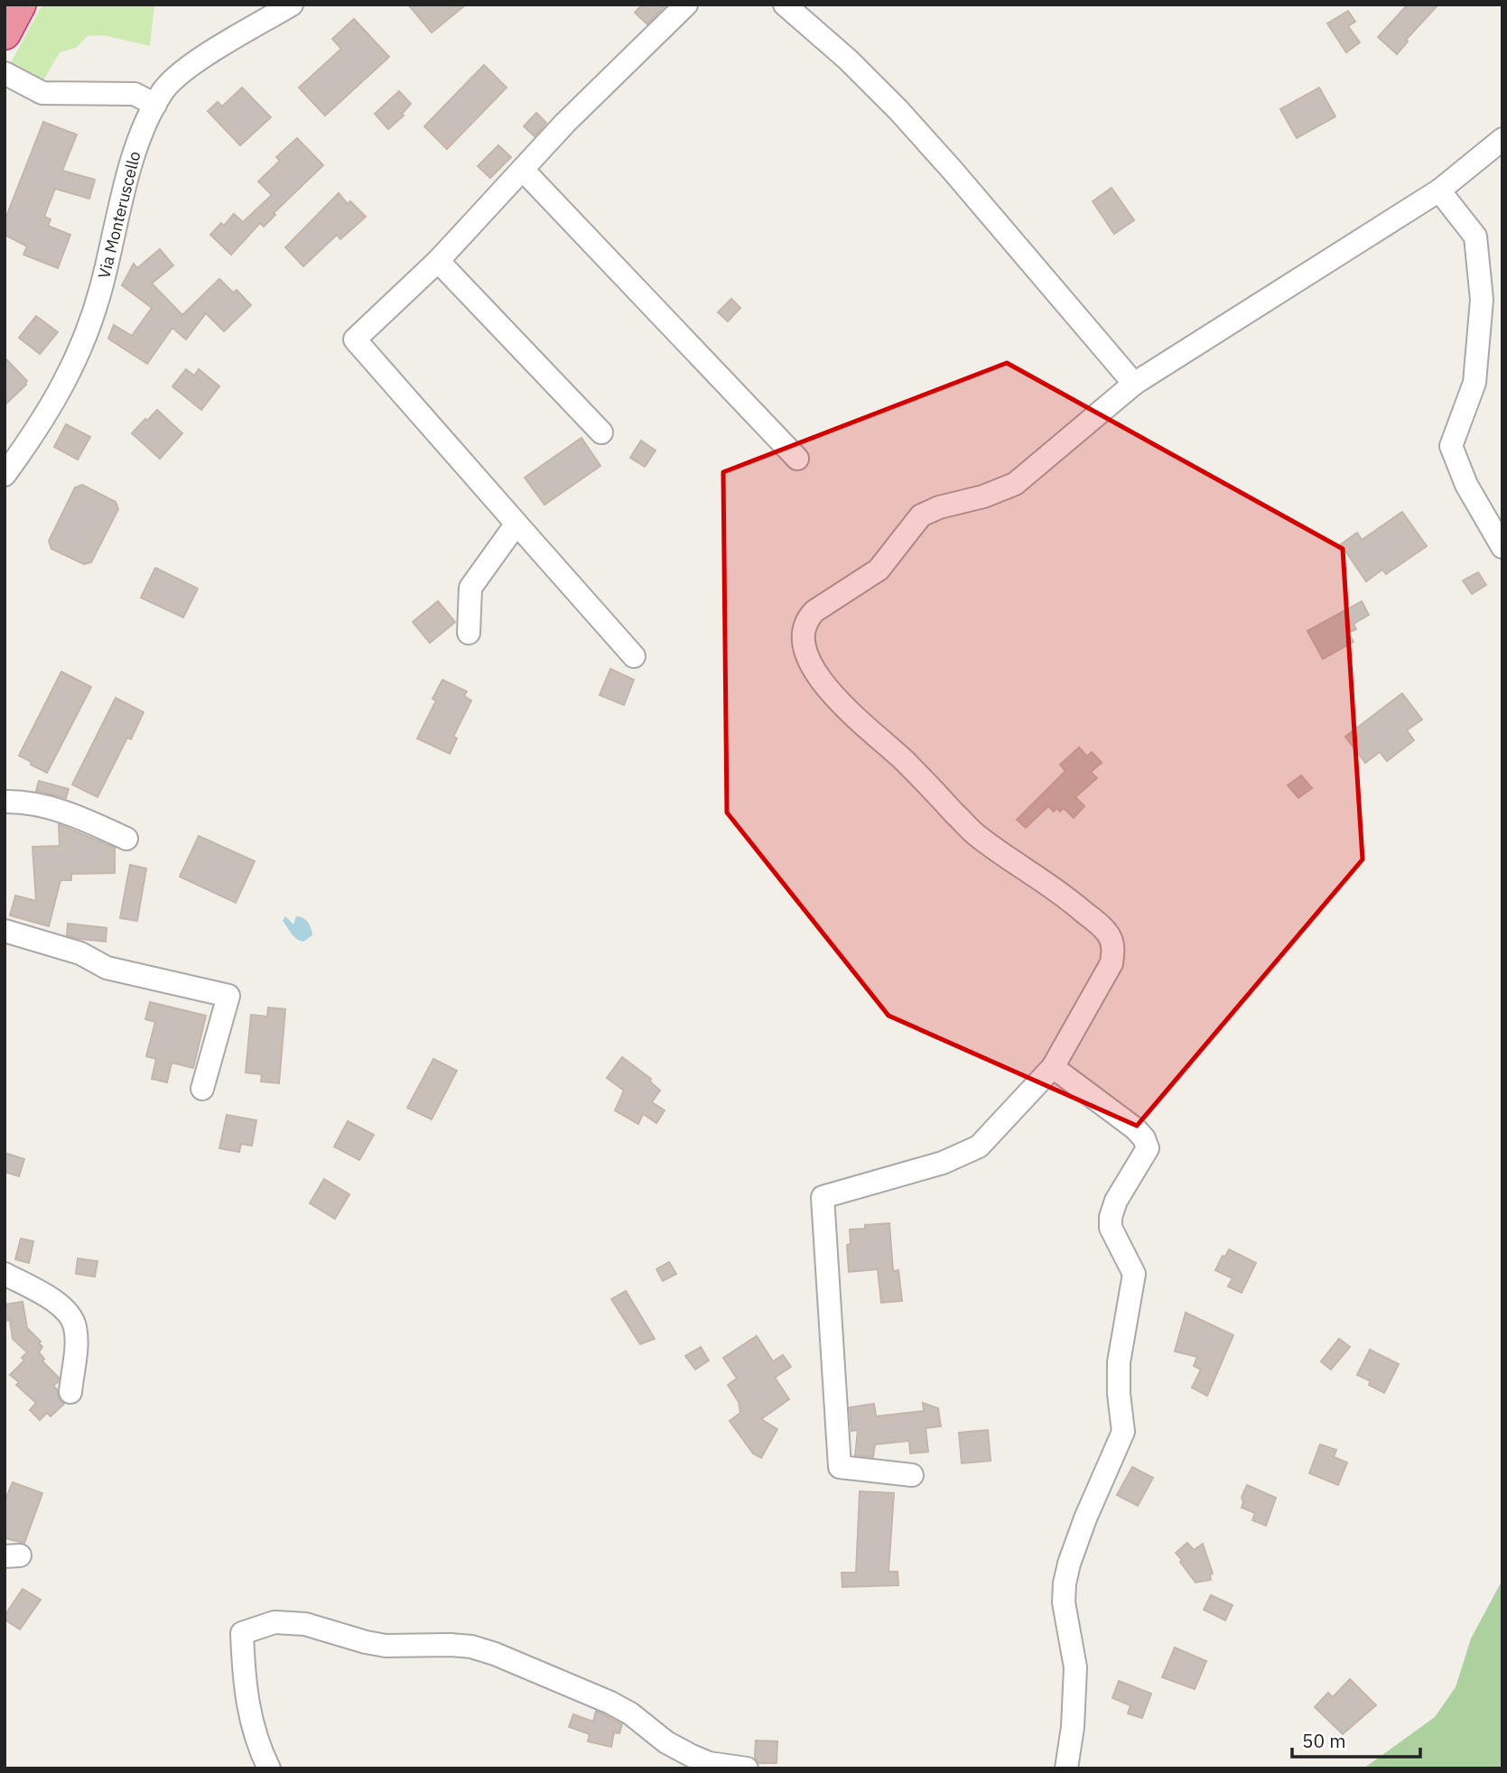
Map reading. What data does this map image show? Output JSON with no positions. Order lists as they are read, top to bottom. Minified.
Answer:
{"streets":{"street":["Via Monteruscello"]},"scale_bar":"50 m"}
